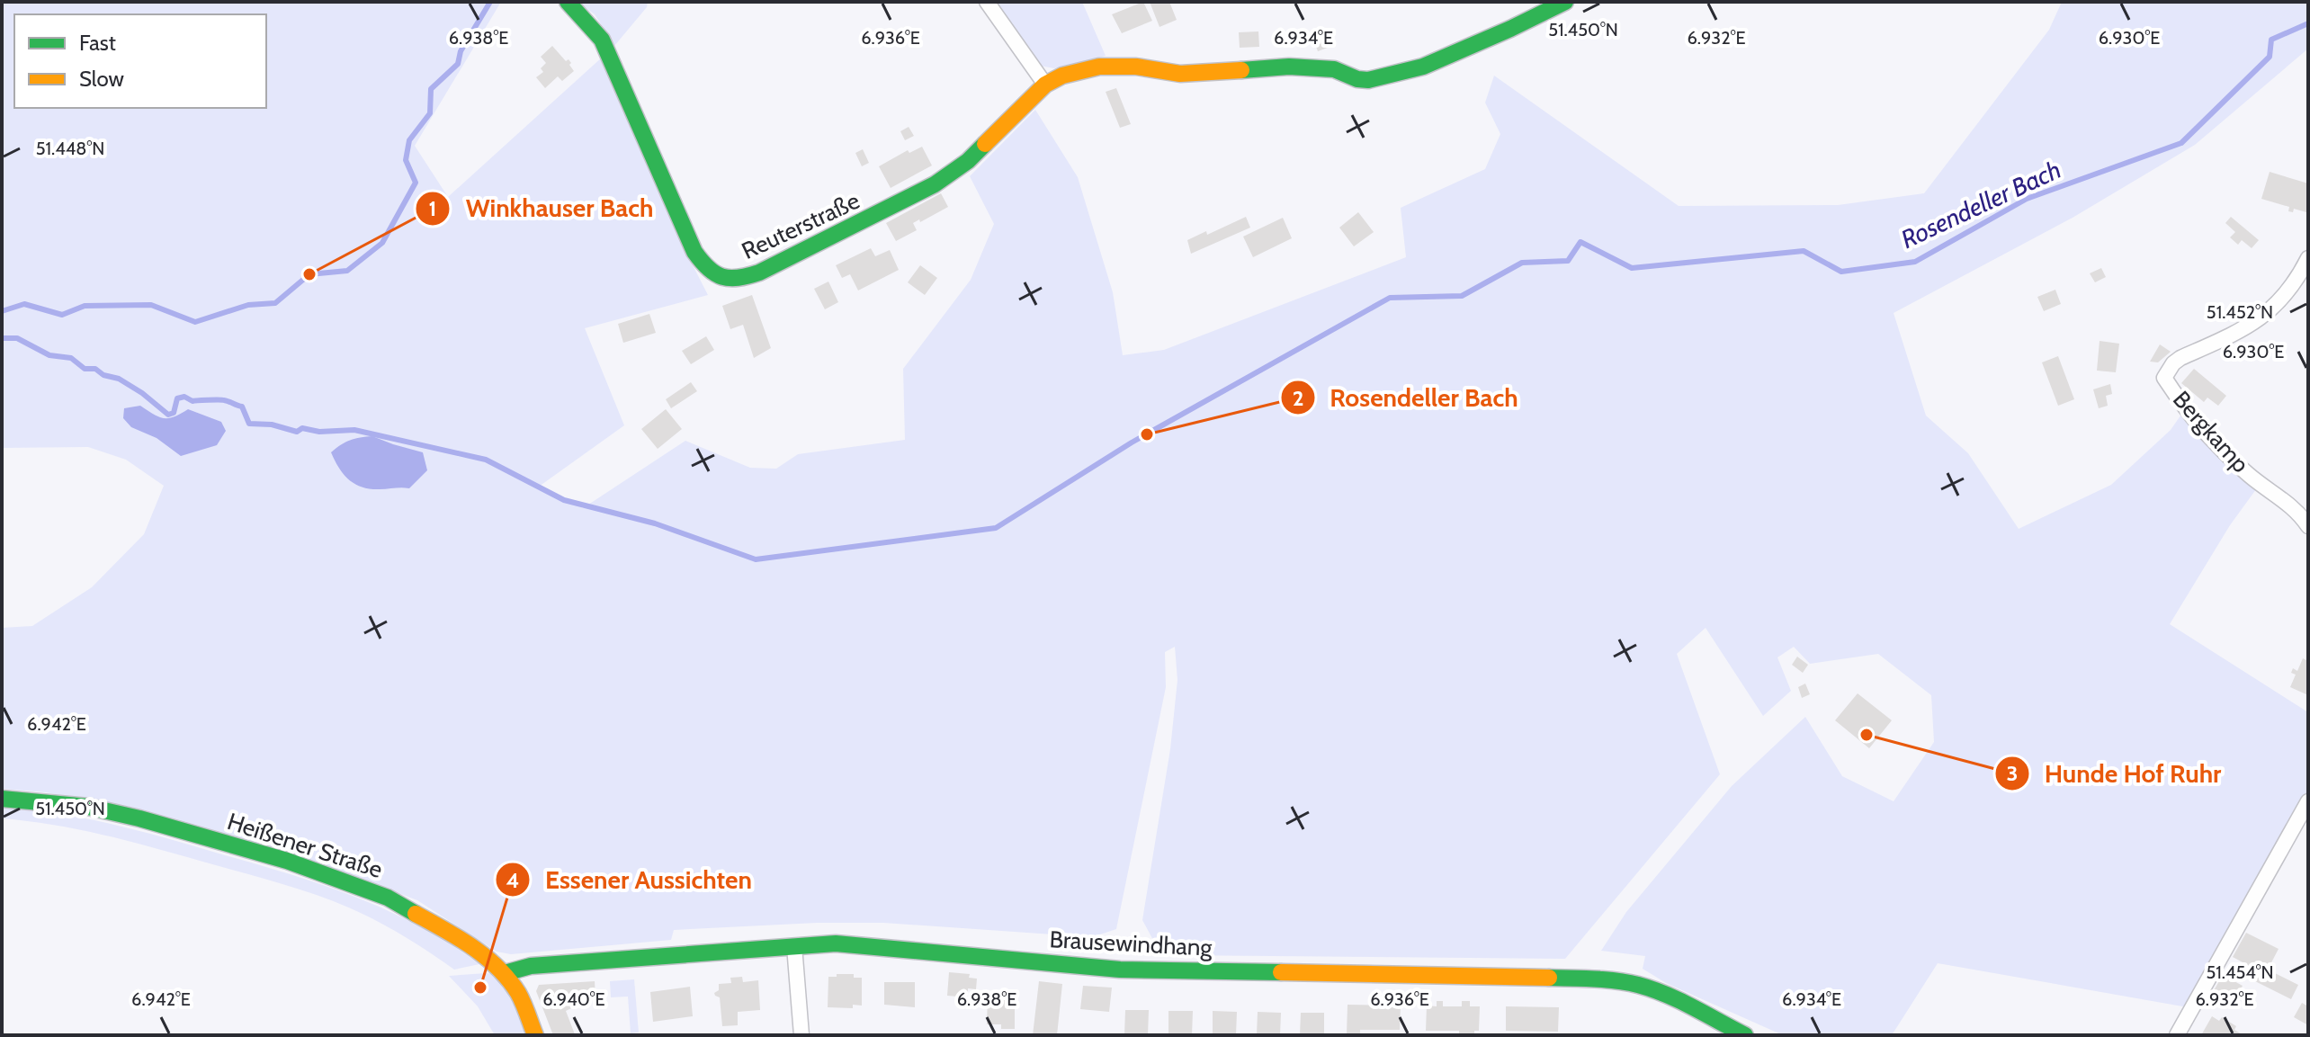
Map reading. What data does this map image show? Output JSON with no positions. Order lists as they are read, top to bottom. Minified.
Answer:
{"streets":{"street":["Reuterstraße","Bergkamp","Heißener Straße","Brausewindhang"]},"crossings":[["Heißener Straße","Brausewindhang"]],"water":["Rosendeller Bach"],"places":["Winkhauser Bach","Rosendeller Bach","Hunde Hof Ruhr","Essener Aussichten"],"legend":["Fast","Slow"],"coordinates":["51.450°N","6.938°E","6.936°E","6.934°E","6.932°E","6.930°E","51.448°N","51.452°N","6.942°E","51.454°N","6.940°E"]}
